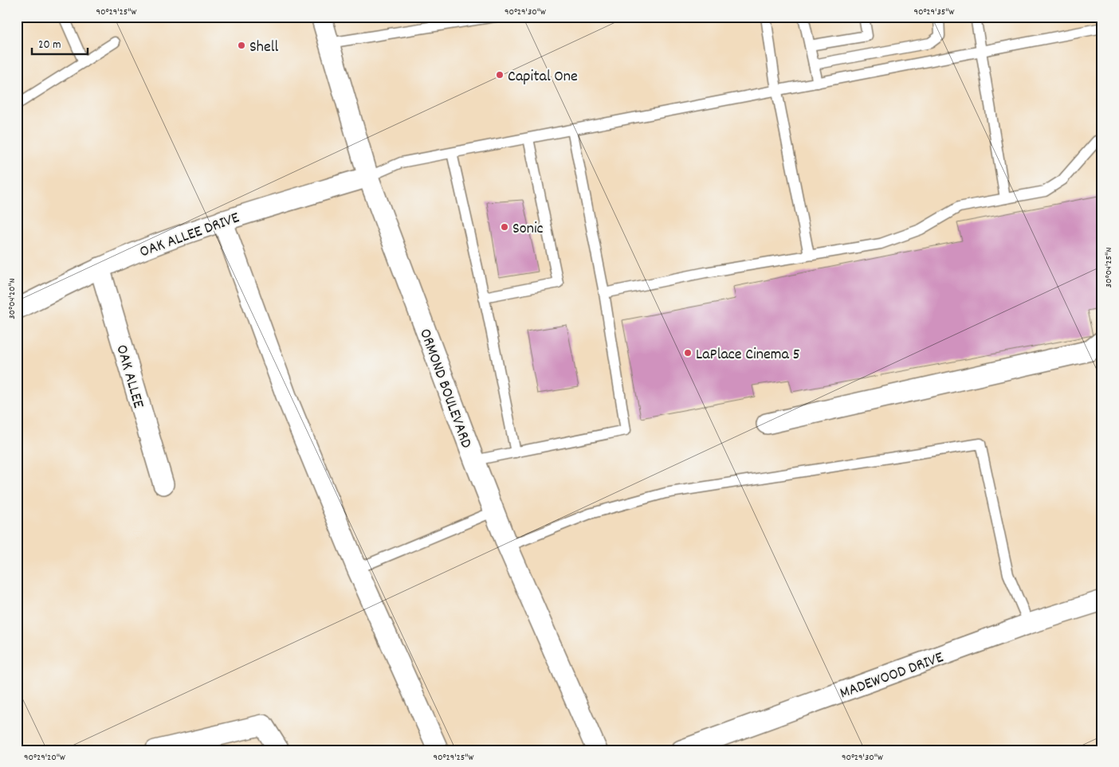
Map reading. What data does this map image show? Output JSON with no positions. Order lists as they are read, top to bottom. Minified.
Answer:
{"streets":{"street":["OAK ALLEE DRIVE","OAK ALLEE","ORMOND BOULEVARD","MADEWOOD DRIVE"]},"crossings":[["OAK ALLEE DRIVE","OAK ALLEE"],["OAK ALLEE DRIVE","ORMOND BOULEVARD"]],"places":["Shell","Capital One","Sonic","LaPlace Cinema 5"],"scale_bar":"20 m","coordinates":["90°29'25\"W","90°29'30\"W","90°29'35\"W","30°04'25\"N","30°04'20\"N","90°29'20\"W"]}
